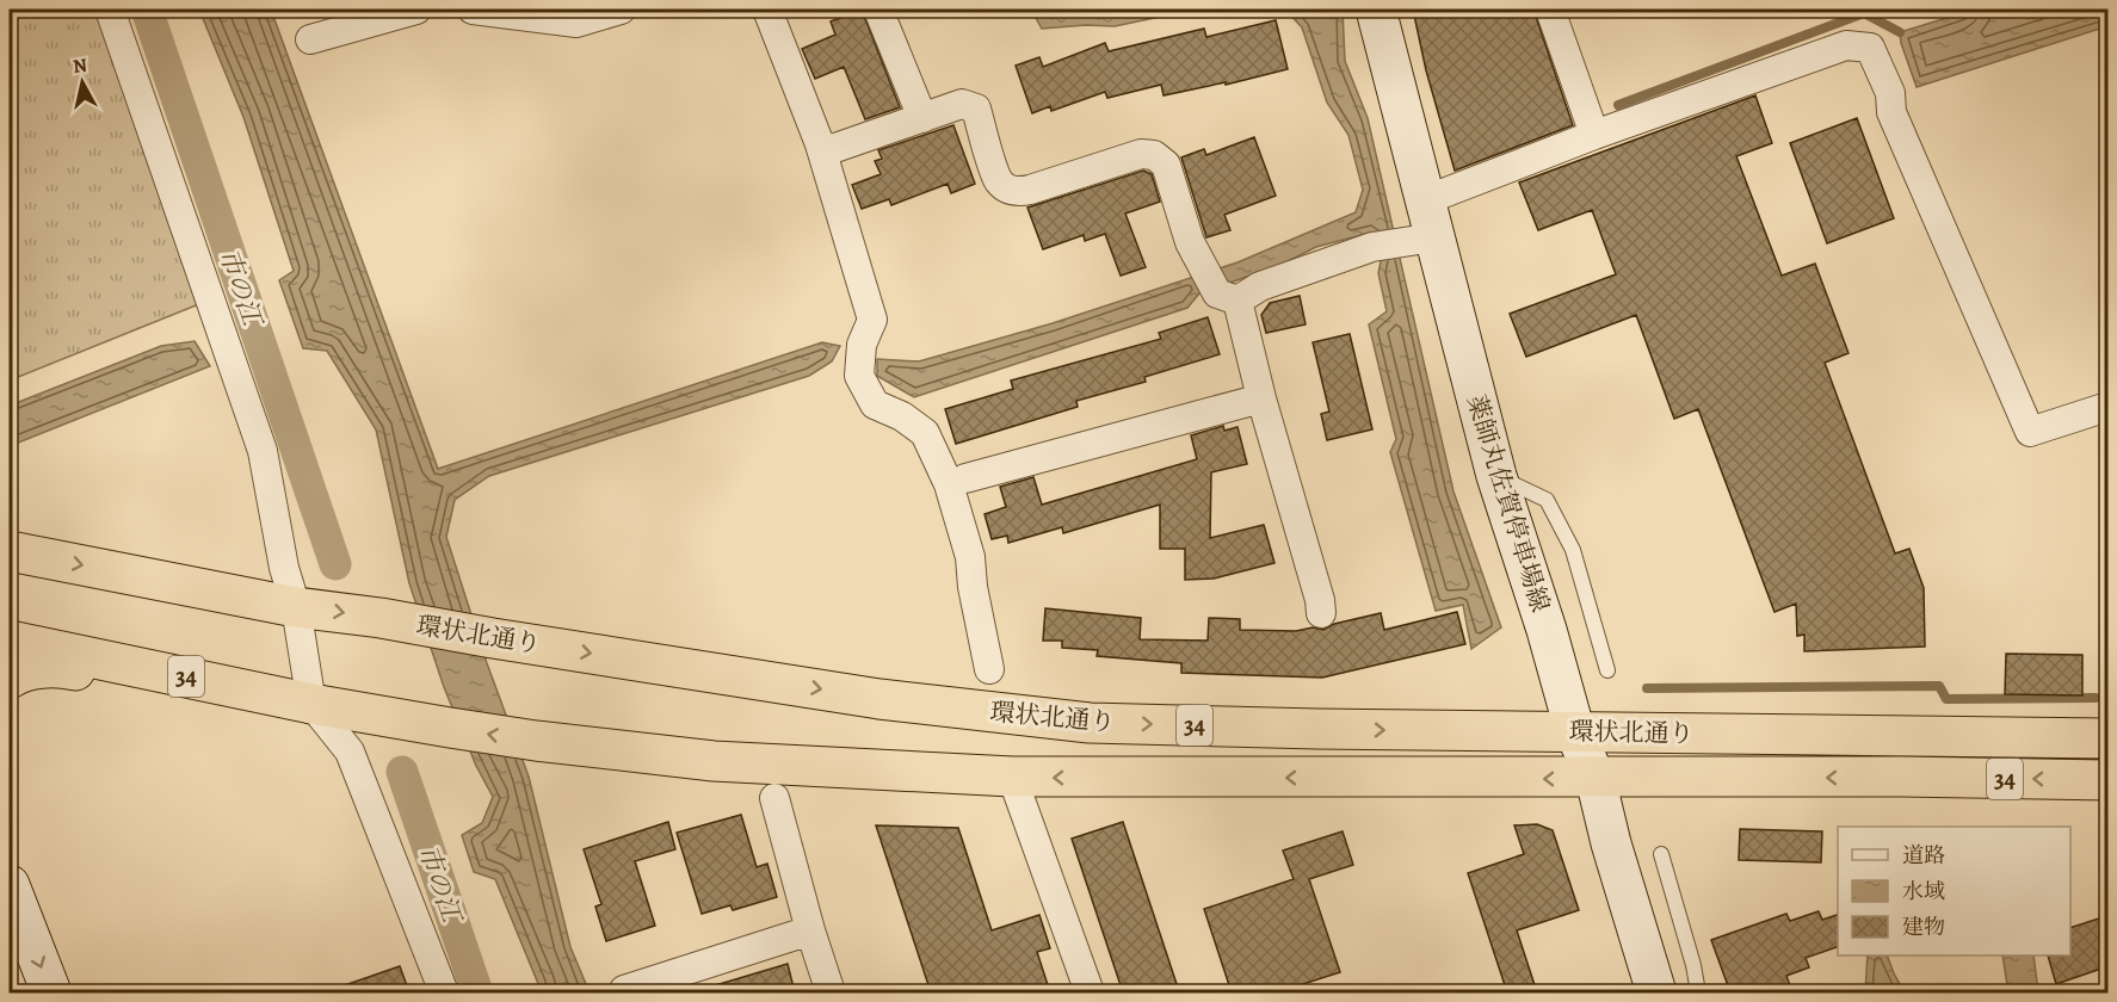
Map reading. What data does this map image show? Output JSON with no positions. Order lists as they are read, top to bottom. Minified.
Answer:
{"streets":{"highway":["環状北通り","34"],"main road":["薬師丸佐賀停車場線"]},"crossings":[["薬師丸佐賀停車場線","環状北通り"]],"water":["市の江"],"legend":["道路","水域","建物"],"north":"top"}
